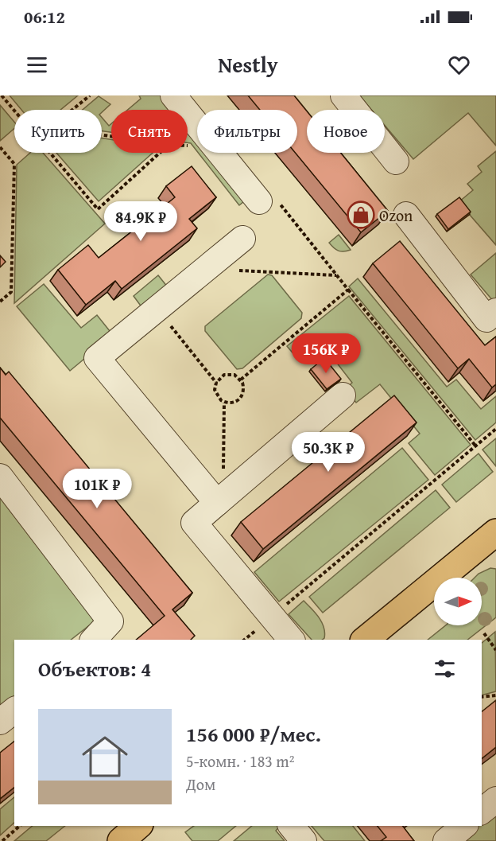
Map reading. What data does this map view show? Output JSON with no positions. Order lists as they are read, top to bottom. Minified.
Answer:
{"places":{"shop":["Ozon"]},"north":"right","page":{"status":"06:12","header":"Nestly","chip":["Купить","Снять","Фильтры","Новое"],"price":["84.9K ₽","156K ₽","50.3K ₽","101K ₽"],"heading":"Объектов: 4","list":[{"name":"156 000 ₽/мес.","note":"5-комн. · 183 m² · Дом"}]}}
